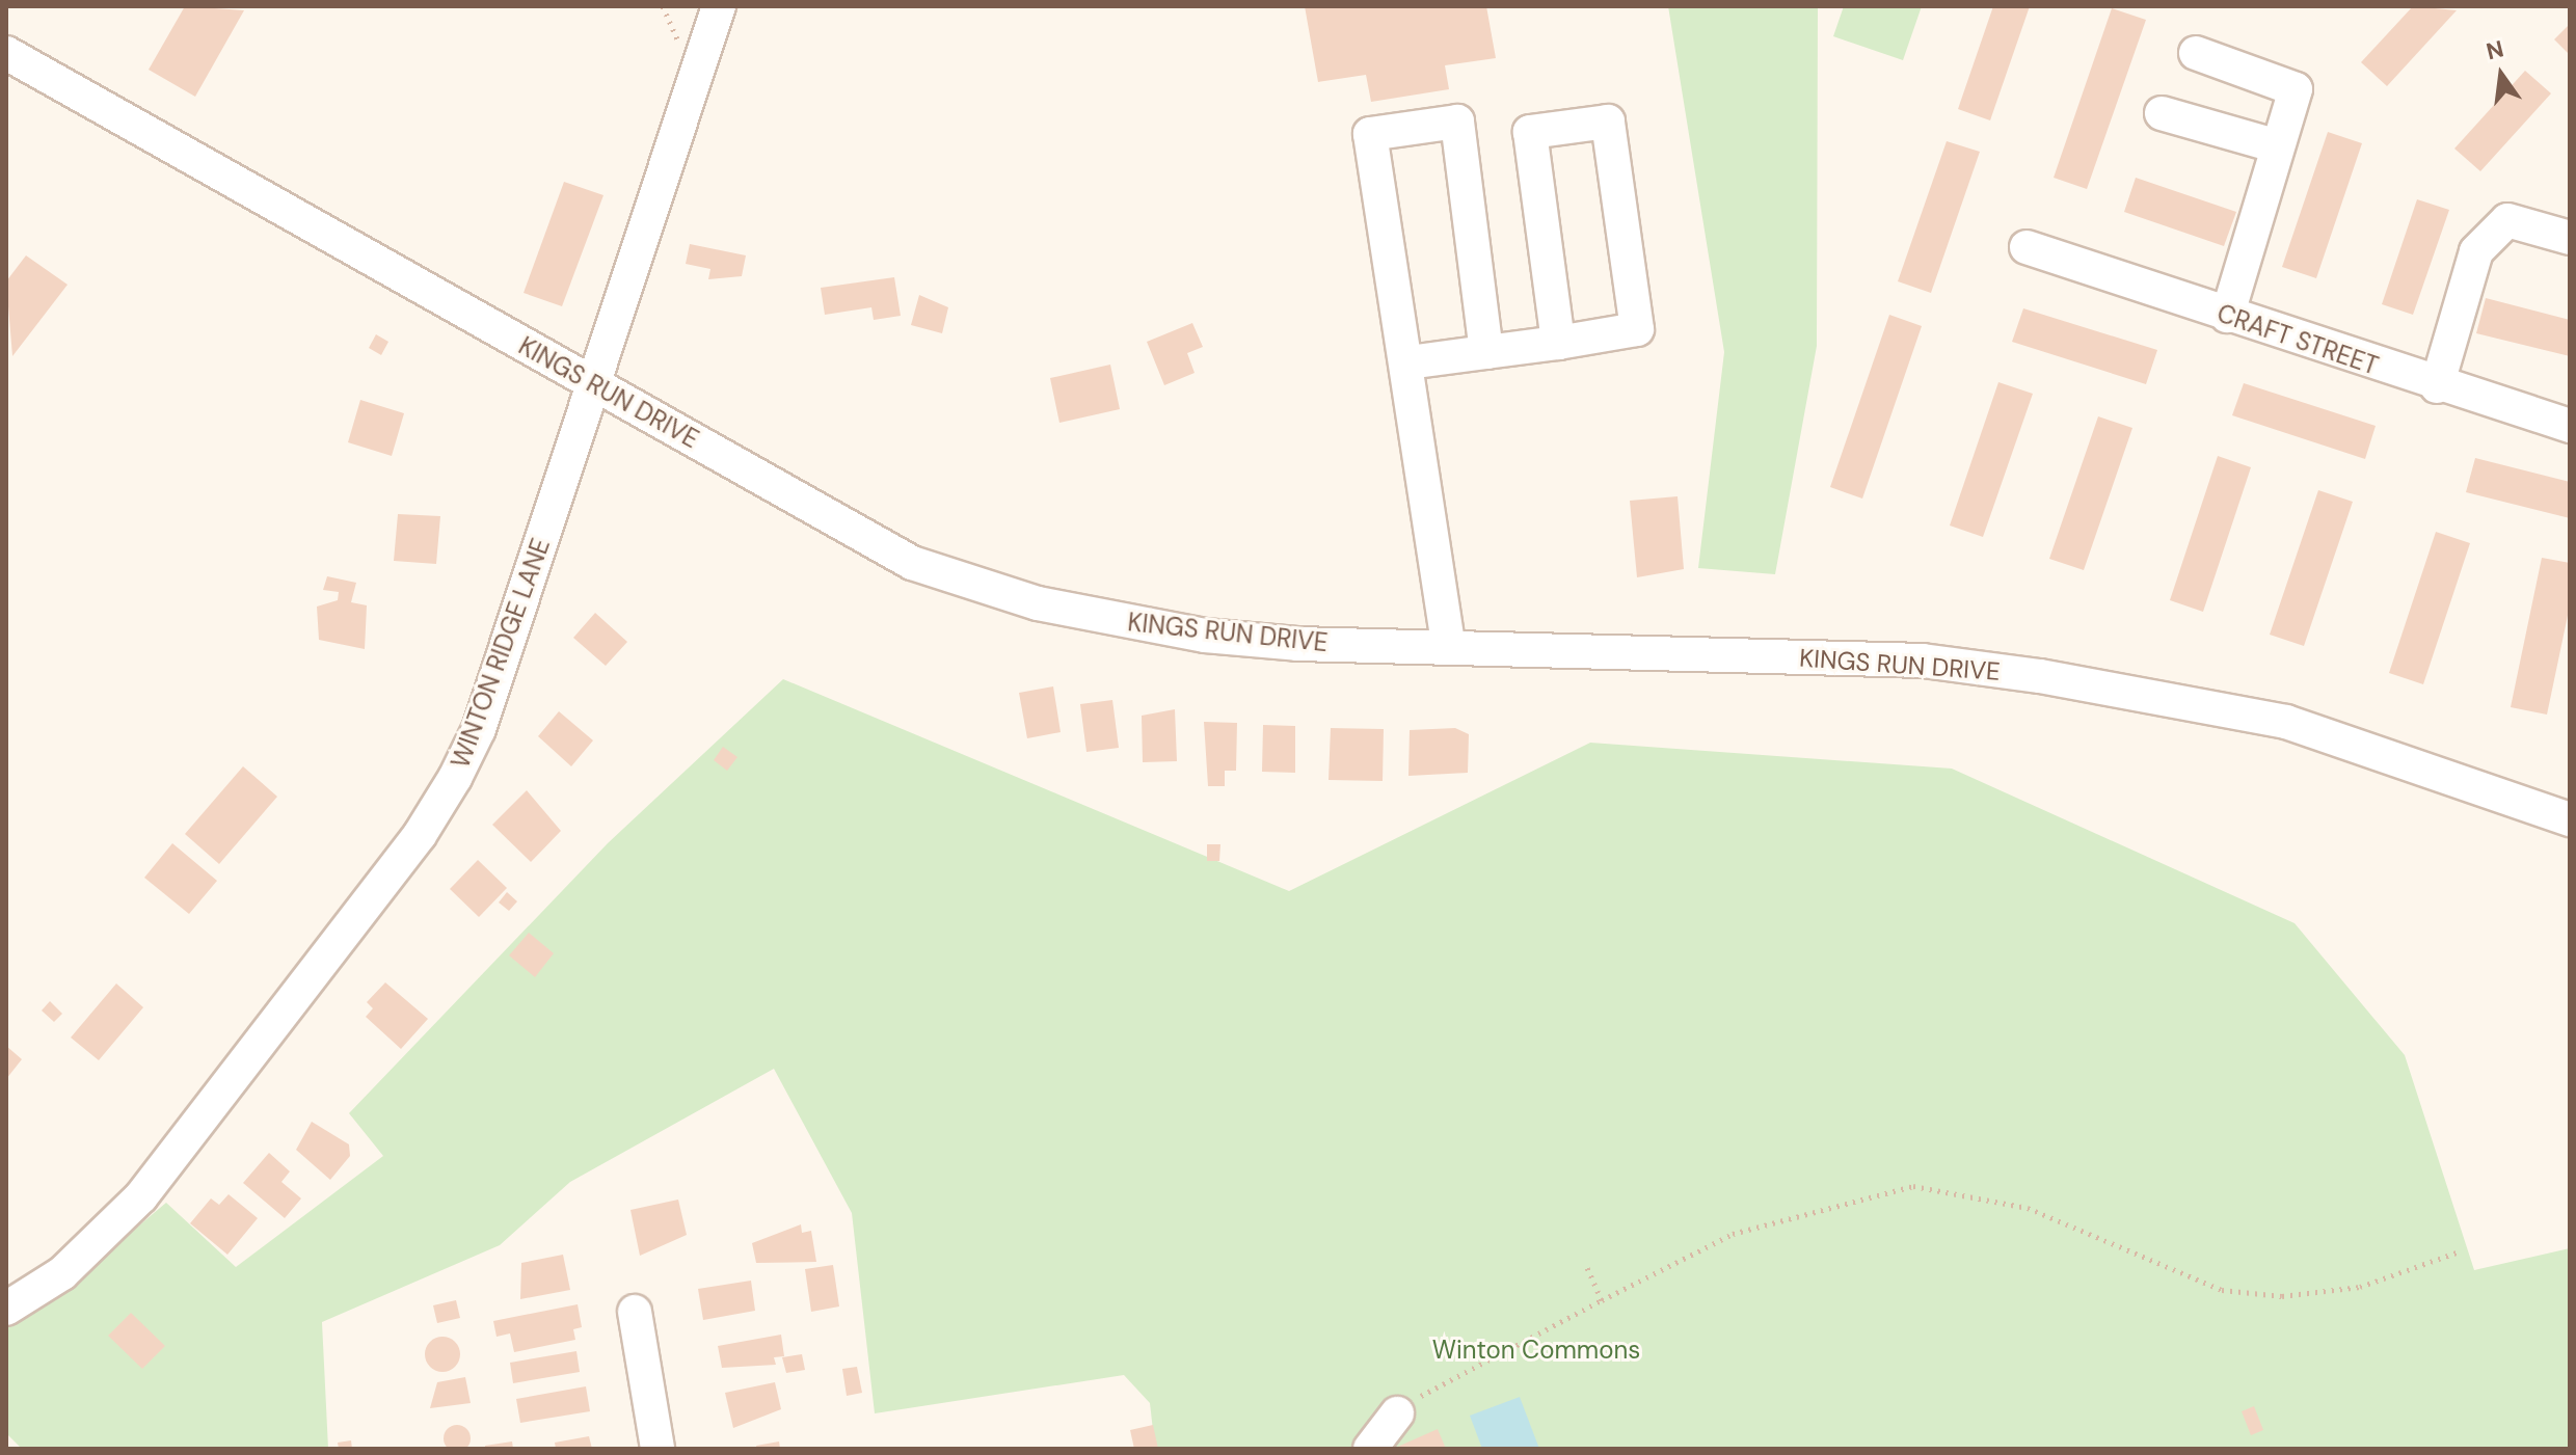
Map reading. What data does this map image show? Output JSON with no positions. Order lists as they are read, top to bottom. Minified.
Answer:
{"streets":{"street":["CRAFT STREET","KINGS RUN DRIVE","WINTON RIDGE LANE"]},"crossings":[["KINGS RUN DRIVE","WINTON RIDGE LANE"]],"parks":["Winton Commons"],"north":"top"}
